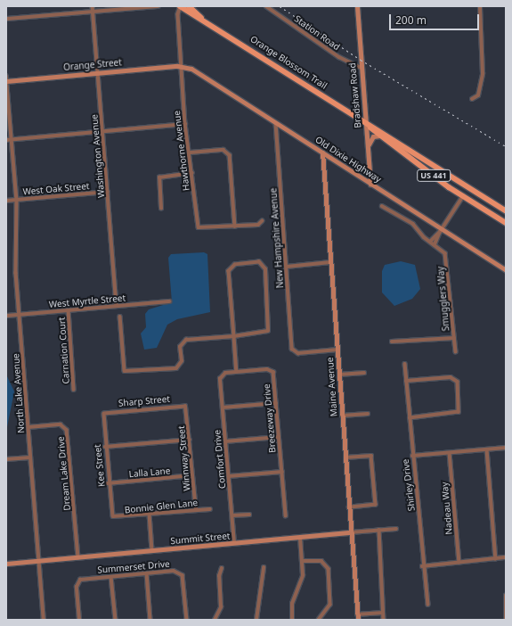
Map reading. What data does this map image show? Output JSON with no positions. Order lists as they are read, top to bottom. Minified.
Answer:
{"streets":{"main road":["Orange Blossom Trail","US 441"],"street":["Station Road","Orange Street","Bradshaw Road","Hawthorne Avenue","Washington Avenue","Old Dixie Highway","West Oak Street","New Hampshire Avenue","Smugglers Way","West Myrtle Street","Carnation Court","Maine Avenue","North Lake Avenue","Sharp Street","Breezeway Drive","Winnway Street","Comfort Drive","Kee Street","Lalla Lane","Dream Lake Drive","Shirley Drive","Bonnie Glen Lane","Nadeau Way","Summit Street","Summerset Drive"]},"crossings":[["Station Road","Bradshaw Road"],["Orange Blossom Trail","Bradshaw Road"],["Orange Blossom Trail","Hawthorne Avenue"],["Orange Street","Hawthorne Avenue"],["Orange Street","Washington Avenue"],["Orange Street","Old Dixie Highway"],["Orange Street","North Lake Avenue"],["Bradshaw Road","Old Dixie Highway"],["Hawthorne Avenue","Old Dixie Highway"],["Washington Avenue","West Oak Street"],["Washington Avenue","West Myrtle Street"],["Old Dixie Highway","New Hampshire Avenue"],["Old Dixie Highway","Maine Avenue"],["West Oak Street","North Lake Avenue"],["New Hampshire Avenue","Maine Avenue"],["West Myrtle Street","Carnation Court"],["West Myrtle Street","North Lake Avenue"],["Maine Avenue","Summit Street"],["North Lake Avenue","Dream Lake Drive"],["North Lake Avenue","Summit Street"],["Sharp Street","Winnway Street"],["Sharp Street","Kee Street"],["Breezeway Drive","Comfort Drive"],["Winnway Street","Lalla Lane"],["Winnway Street","Bonnie Glen Lane"],["Comfort Drive","Summit Street"],["Kee Street","Lalla Lane"],["Kee Street","Bonnie Glen Lane"],["Dream Lake Drive","Summit Street"]],"scale_bar":"200 m"}
